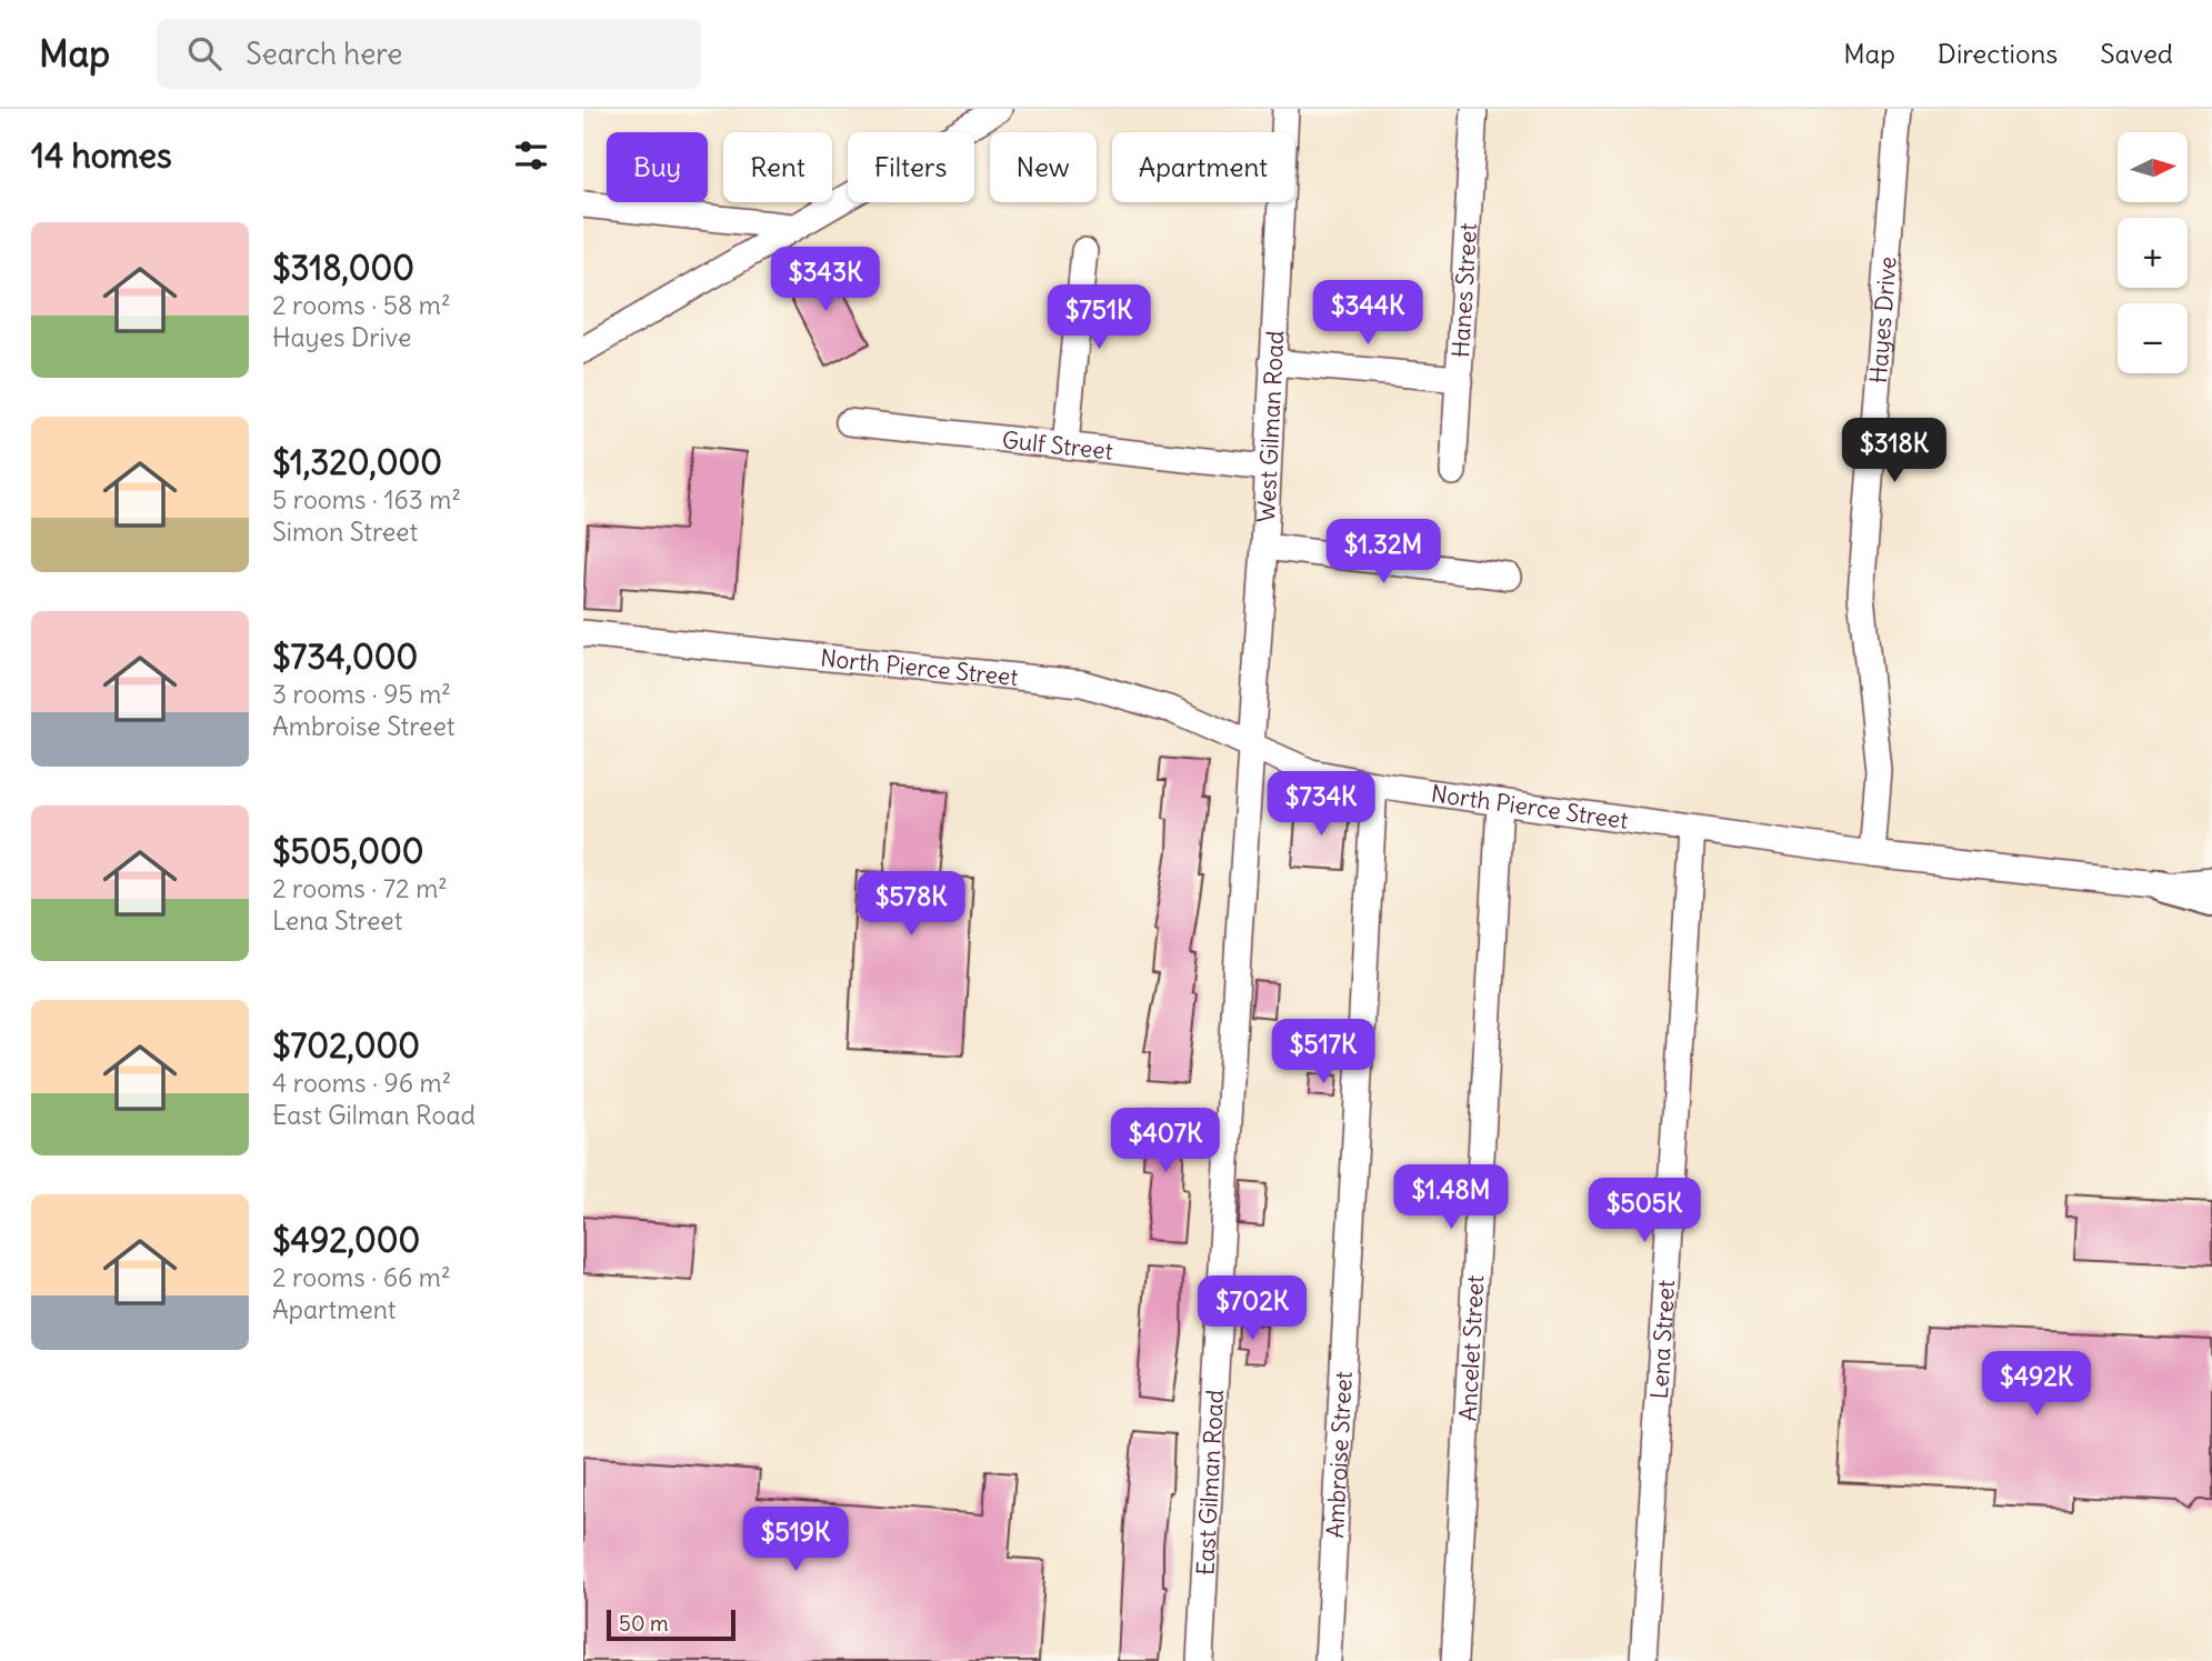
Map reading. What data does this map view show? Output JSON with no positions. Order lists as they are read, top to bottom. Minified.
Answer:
{"streets":{"street":["Hanes Street","Hayes Drive","West Gilman Road","Gulf Street","North Pierce Street","Lena Street","Ancelet Street","Ambroise Street","East Gilman Road"]},"crossings":[["Hayes Drive","North Pierce Street"],["West Gilman Road","Gulf Street"],["West Gilman Road","North Pierce Street"],["West Gilman Road","East Gilman Road"],["North Pierce Street","Lena Street"],["North Pierce Street","Ancelet Street"],["North Pierce Street","Ambroise Street"],["North Pierce Street","East Gilman Road"]],"scale_bar":"50 m","north":"right","page":{"header":"Map","search":"Search here","nav":["Map","Directions","Saved"],"heading":"14 homes","map_buttons":["+","−"],"chip":["Buy","Rent","Filters","New","Apartment"],"list":[{"name":"$318,000","note":"2 rooms · 58 m² · Hayes Drive"},{"name":"$1,320,000","note":"5 rooms · 163 m² · Simon Street"},{"name":"$734,000","note":"3 rooms · 95 m² · Ambroise Street"},{"name":"$505,000","note":"2 rooms · 72 m² · Lena Street"},{"name":"$702,000","note":"4 rooms · 96 m² · East Gilman Road"},{"name":"$492,000","note":"2 rooms · 66 m² · Apartment"}],"price":["$343K","$344K","$751K","$318K","$1.32M","$734K","$578K","$517K","$407K","$1.48M","$505K","$702K","$492K","$519K"],"scale":"50 m"}}
